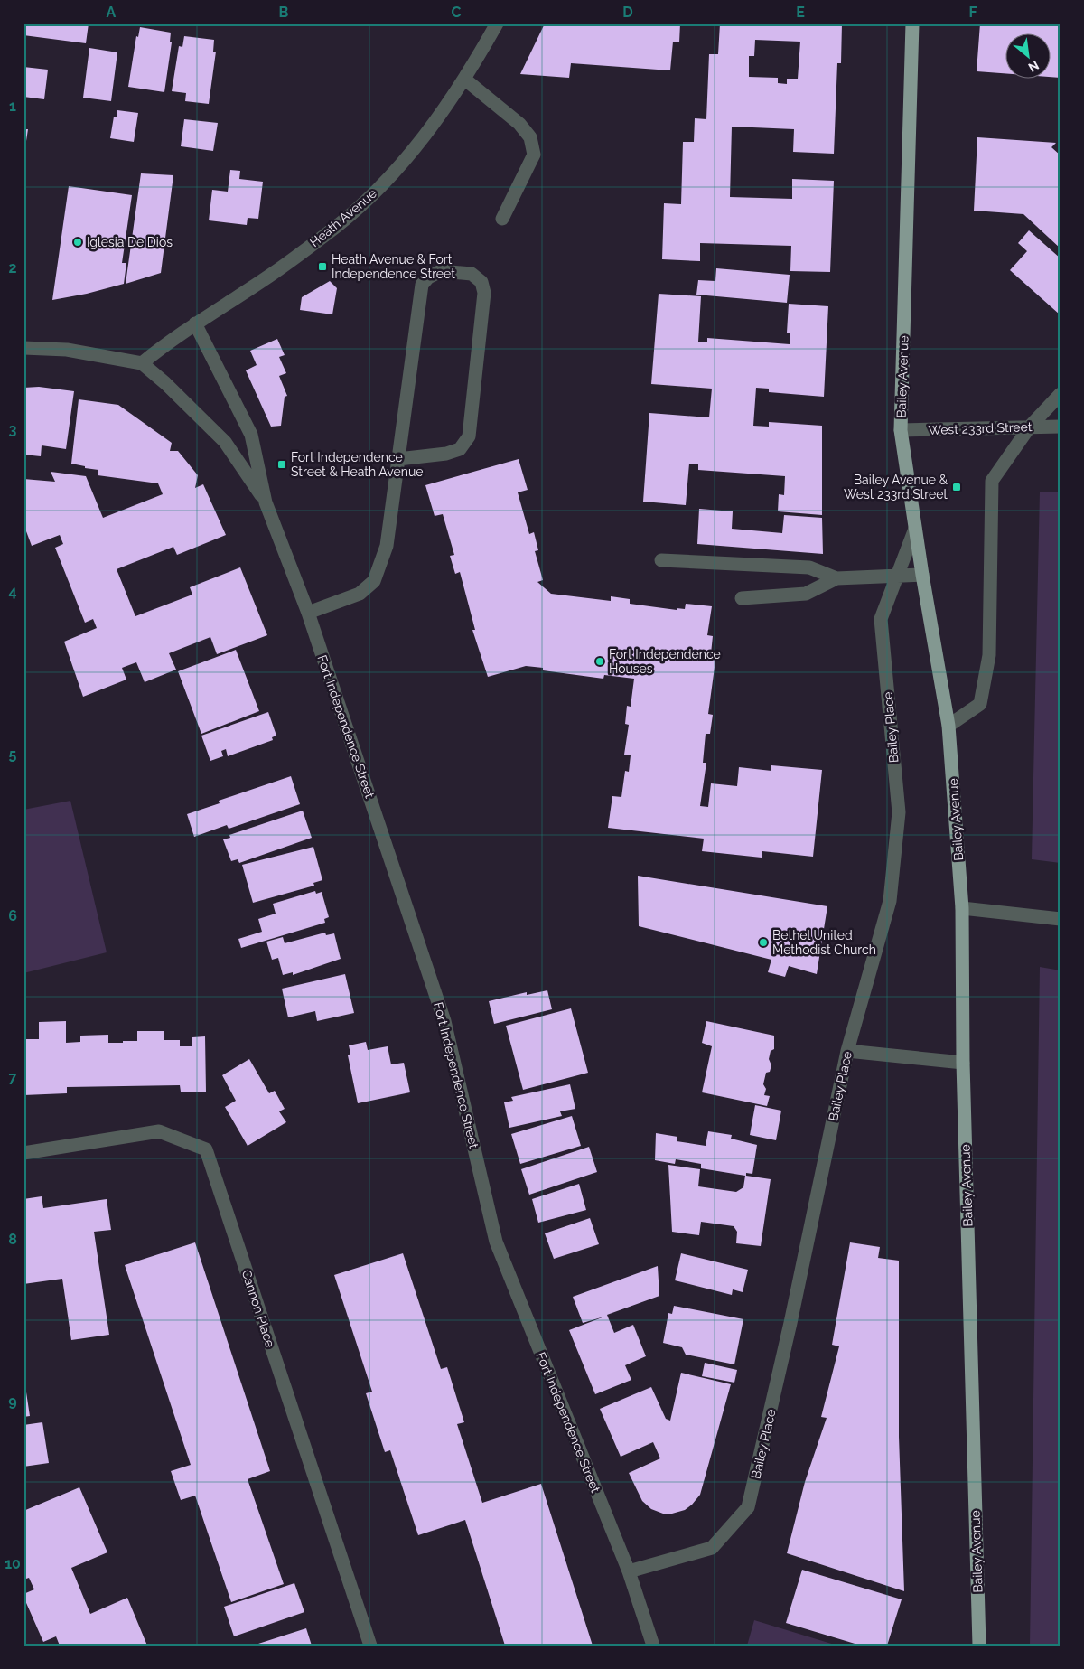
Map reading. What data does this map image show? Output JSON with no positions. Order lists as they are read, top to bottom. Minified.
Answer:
{"streets":{"main road":["Bailey Avenue"],"street":["Heath Avenue","West 233rd Street","Fort Independence Street","Bailey Place","Cannon Place"]},"crossings":[["Heath Avenue","Fort Independence Street"],["Bailey Avenue","West 233rd Street"],["Bailey Avenue","Bailey Place"],["Fort Independence Street","Bailey Place"]],"places":{"other":["Iglesia De Dios","Fort Independence Houses","Bethel United Methodist Church"],"transit":["Heath Avenue & Fort Independence Street","Fort Independence Street & Heath Avenue","Bailey Avenue & West 233rd Street"]},"north":"bottom right","grid":{"columns":["A","B","C","D","E","F"],"rows":["1","2","3","4","5","6","7","8","9","10"]}}
